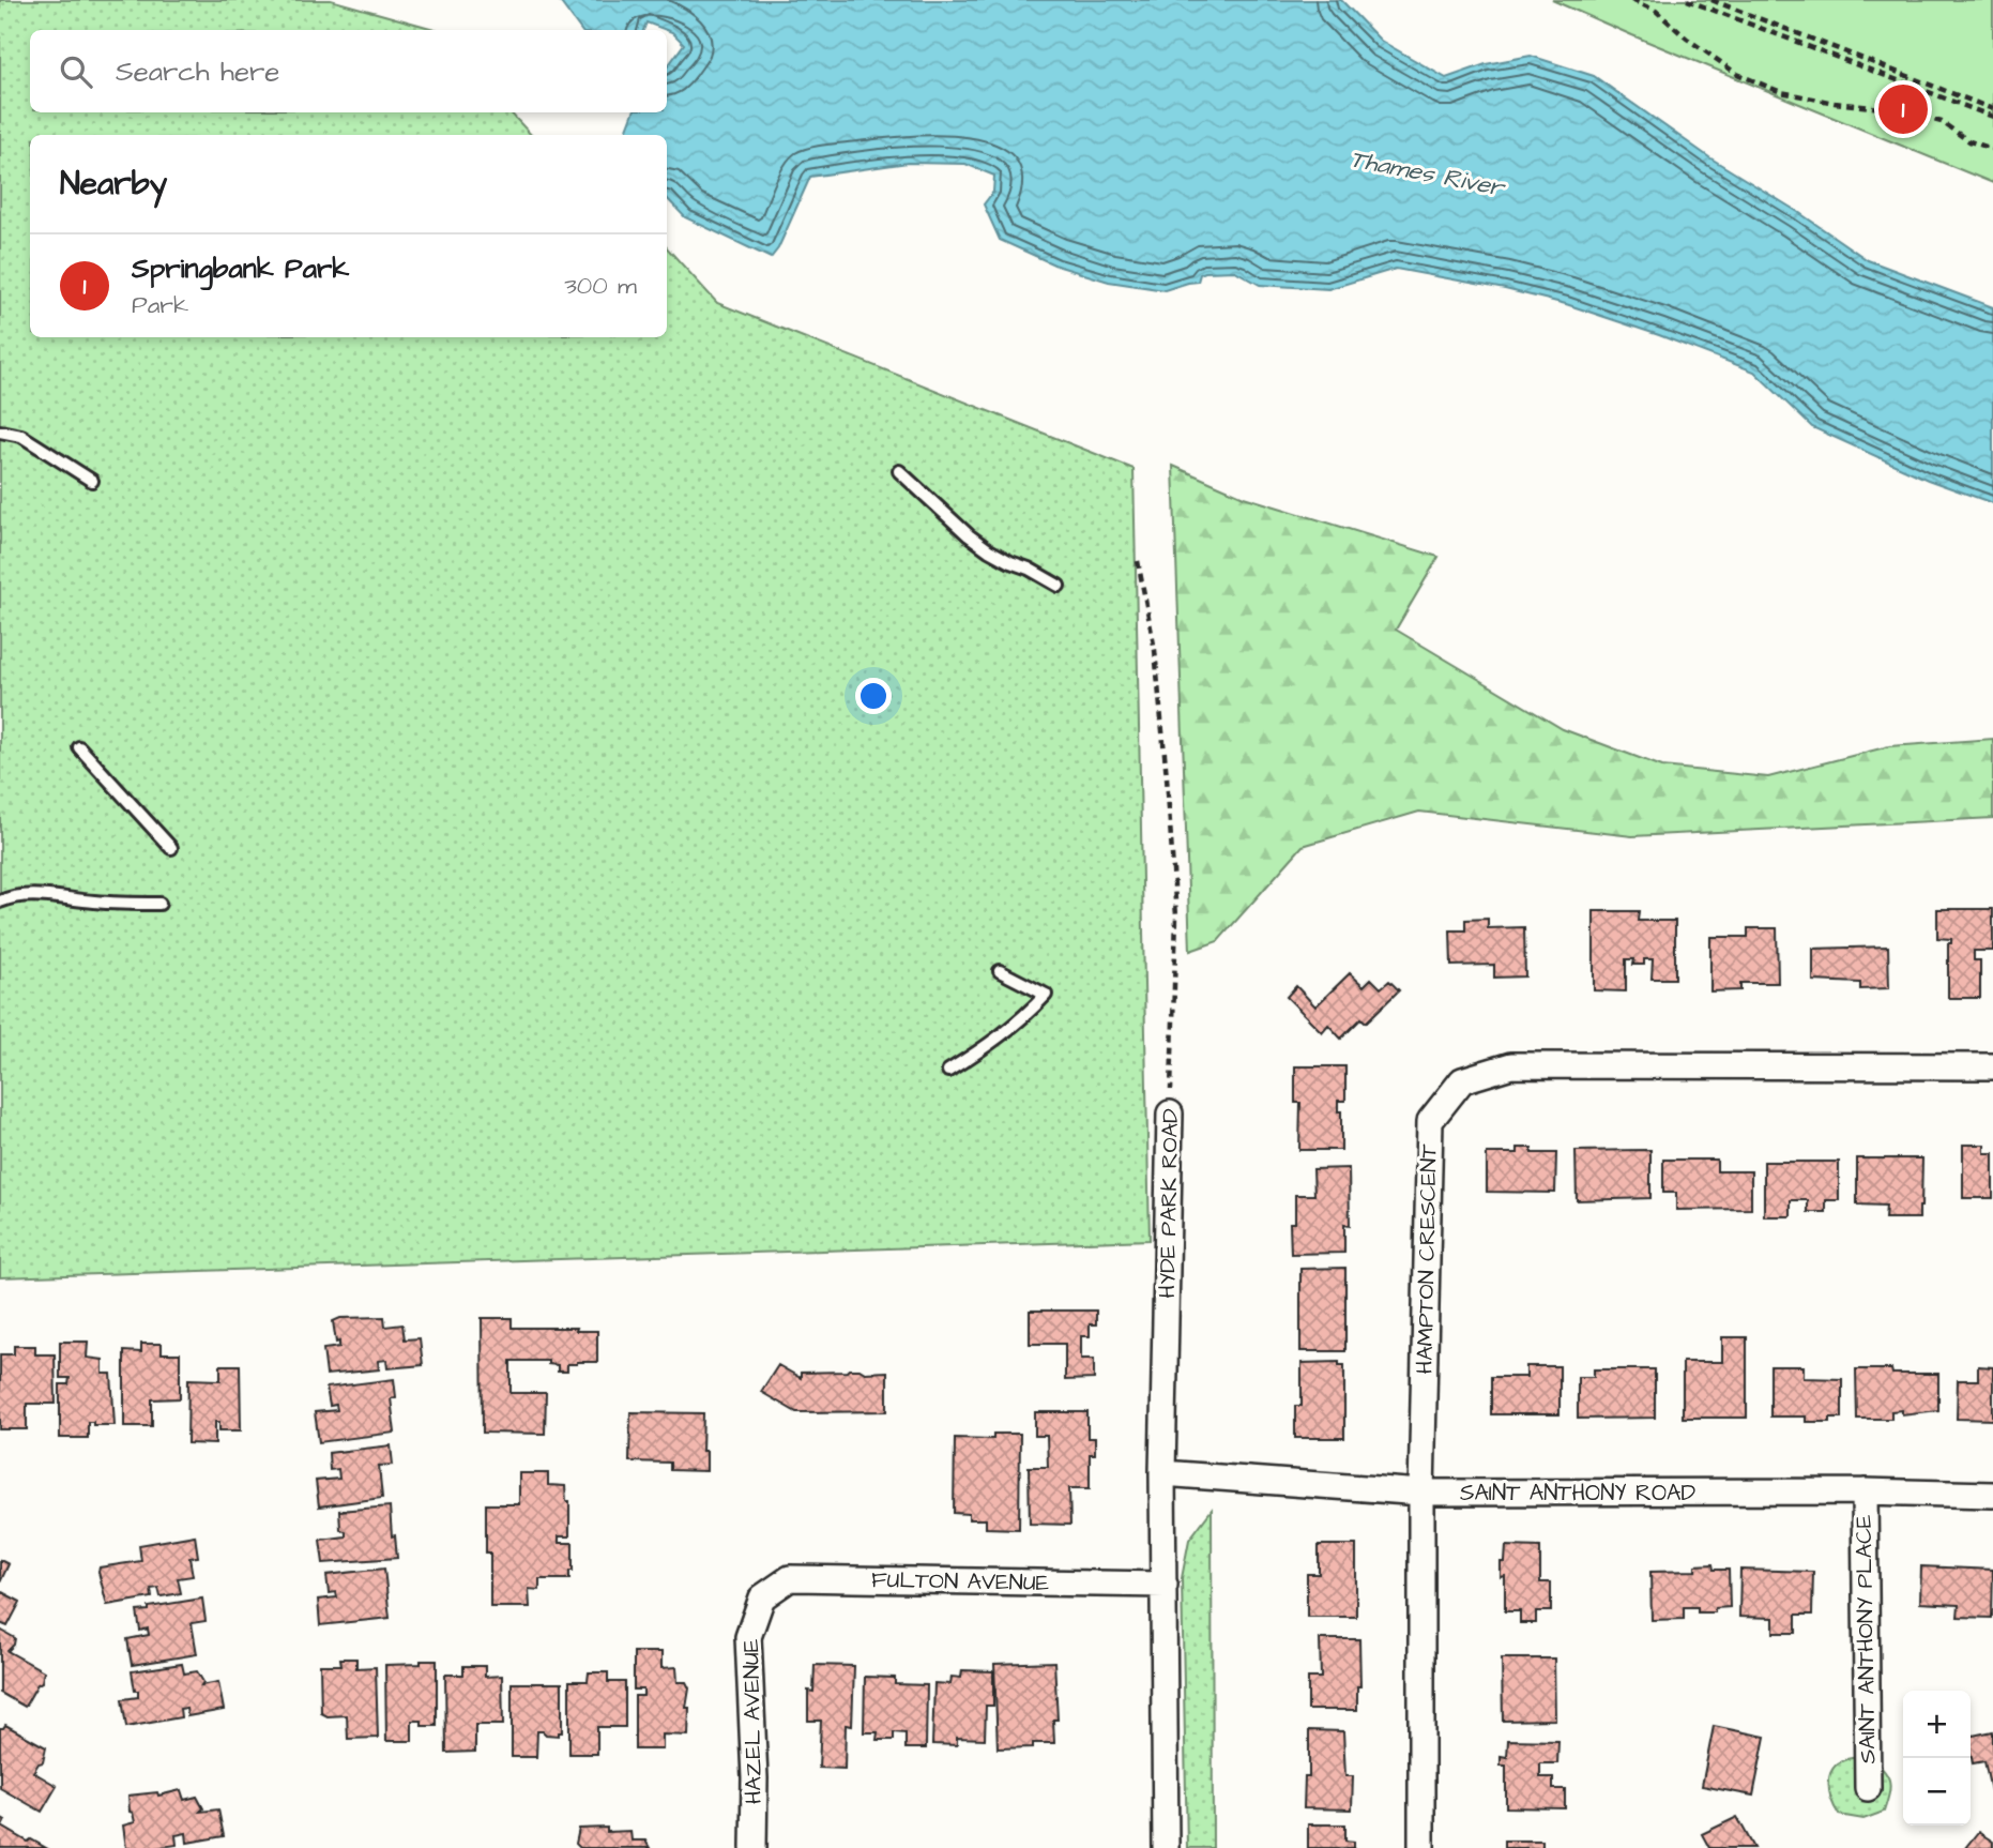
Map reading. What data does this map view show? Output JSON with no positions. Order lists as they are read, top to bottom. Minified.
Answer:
{"streets":{"street":["HYDE PARK ROAD","HAMPTON CRESCENT","SAINT ANTHONY ROAD","FULTON AVENUE","SAINT ANTHONY PLACE","HAZEL AVENUE"]},"crossings":[["HYDE PARK ROAD","SAINT ANTHONY ROAD"],["HYDE PARK ROAD","FULTON AVENUE"],["HAMPTON CRESCENT","SAINT ANTHONY ROAD"],["SAINT ANTHONY ROAD","SAINT ANTHONY PLACE"],["FULTON AVENUE","HAZEL AVENUE"]],"water":["Thames River"],"page":{"search":"Search here","pins":"1","heading":"Nearby","list":[{"mark":"1","name":"Springbank Park","note":"Park","value":"300 m"}],"map_buttons":["+","−"]}}
